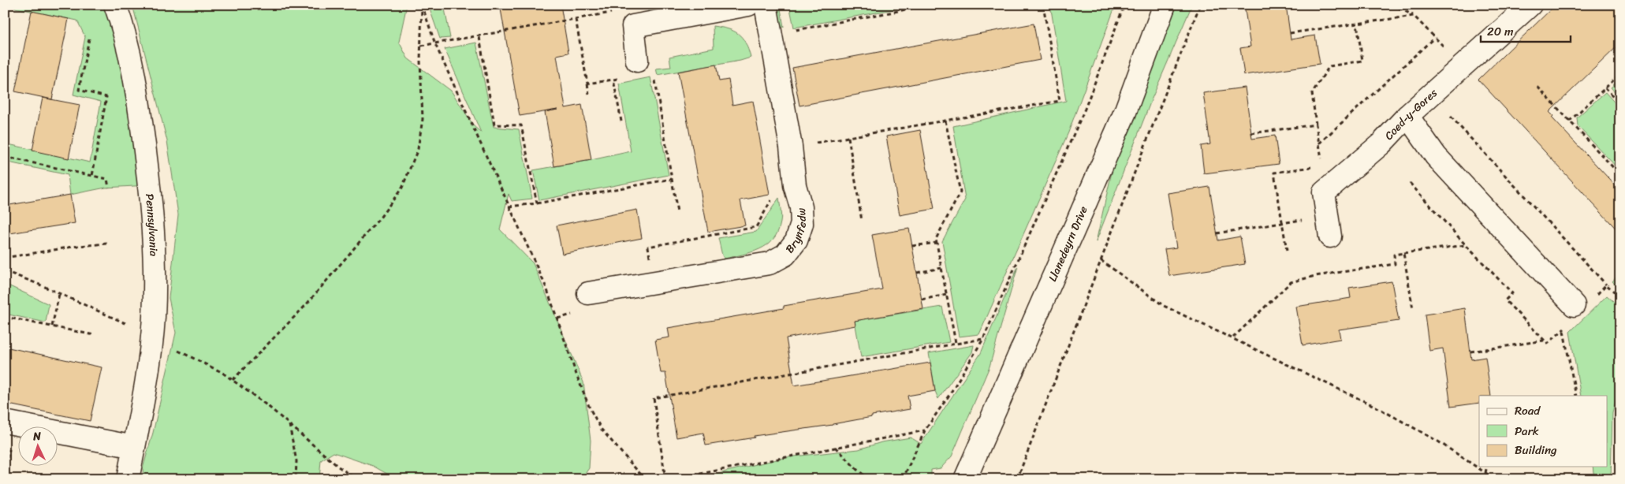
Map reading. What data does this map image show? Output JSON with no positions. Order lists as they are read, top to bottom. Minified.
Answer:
{"streets":{"street":["Coed-y-Gores","Pennsylvania","Brynfedw","Llanedeyrn Drive"]},"legend":["Road","Park","Building"],"scale_bar":"20 m","north":"top"}
